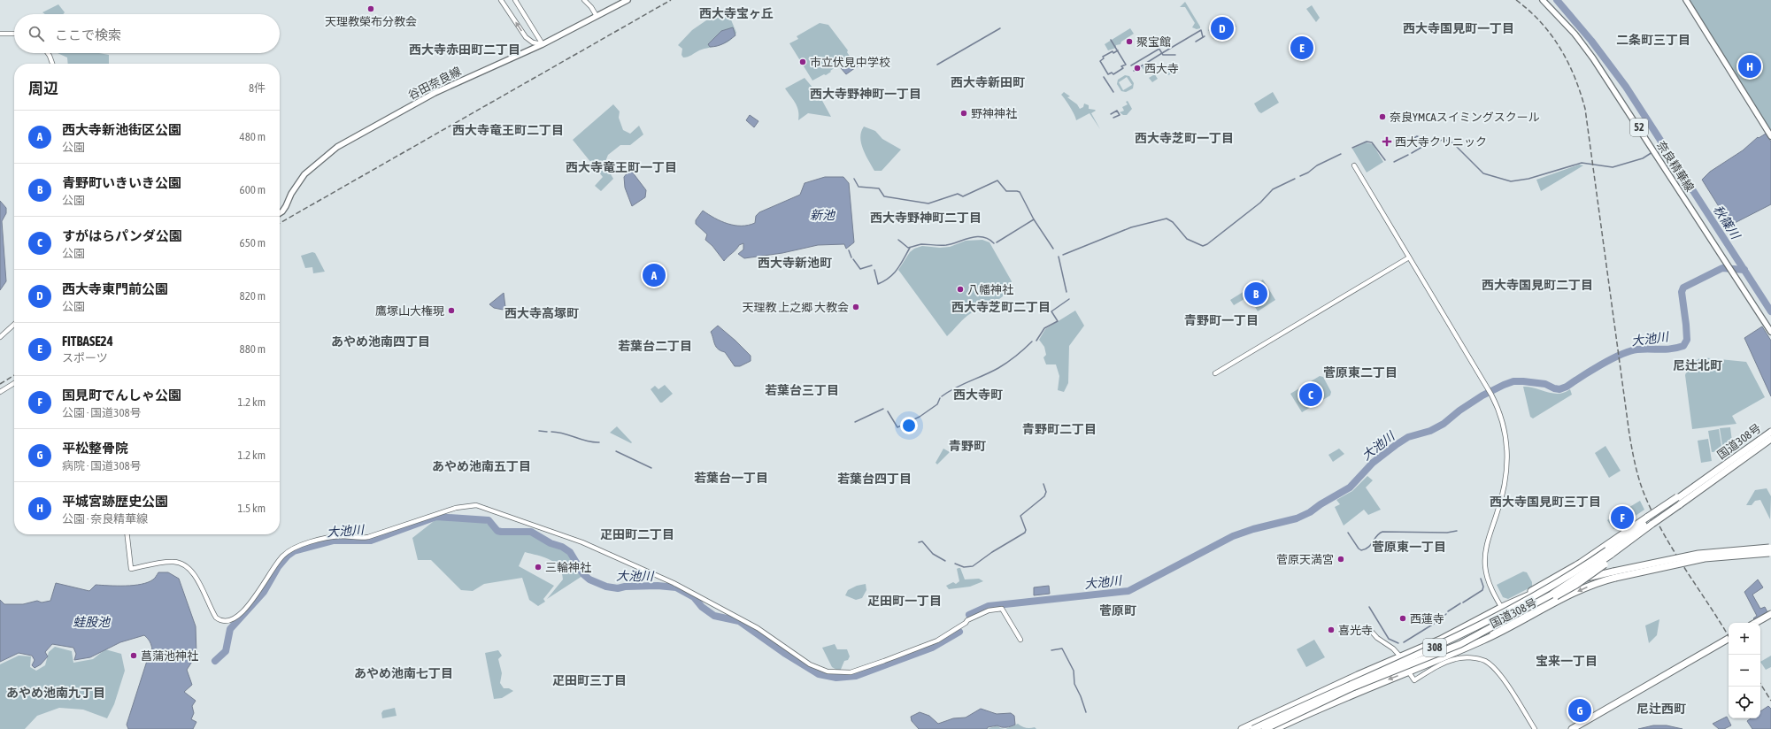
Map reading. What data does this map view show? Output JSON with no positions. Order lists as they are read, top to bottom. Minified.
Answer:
{"streets":{"highway":["国道308号","308"],"main road":["谷田奈良線","52","奈良精華線"]},"crossings":[["国道308号","308"]],"districts":["西大寺宝ヶ丘","西大寺国見町一丁目","二条町三丁目","西大寺赤田町二丁目","西大寺新田町","西大寺野神町一丁目","西大寺竜王町二丁目","西大寺芝町一丁目","西大寺竜王町一丁目","西大寺野神町二丁目","西大寺新池町","西大寺国見町二丁目","西大寺芝町二丁目","西大寺高塚町","青野町一丁目","あやめ池南四丁目","若葉台二丁目","尼辻北町","菅原東二丁目","若葉台三丁目","西大寺町","青野町二丁目","青野町","あやめ池南五丁目","若葉台一丁目","若葉台四丁目","西大寺国見町三丁目","疋田町二丁目","菅原東一丁目","疋田町一丁目","菅原町","宝来一丁目","あやめ池南七丁目","疋田町三丁目","あやめ池南九丁目","尼辻西町"],"water":["新池","秋篠川","大池川","蛙股池"],"places":{"other":["天理教榮布分教会","聚宝館","市立伏見中学校","西大寺","野神神社","奈良YMCAスイミングスクール","八幡神社","天理教 上之郷 大教会","鷹塚山大権現","菅原天満宮","三輪神社","西蓮寺","喜光寺","菖蒲池神社"],"health":["西大寺クリニック"]},"page":{"search":"ここで検索","pins":["D","E","H","A","B","C","F","G"],"heading":["周辺","8件"],"list":[{"mark":"A","name":"西大寺新池街区公園","note":"公園","value":"480 m"},{"mark":"B","name":"青野町いきいき公園","note":"公園","value":"600 m"},{"mark":"C","name":"すがはらパンダ公園","note":"公園","value":"650 m"},{"mark":"D","name":"西大寺東門前公園","note":"公園","value":"820 m"},{"mark":"E","name":"FITBASE24","note":"スポーツ","value":"880 m"},{"mark":"F","name":"国見町でんしゃ公園","note":"公園 · 国道308号","value":"1.2 km"},{"mark":"G","name":"平松整骨院","note":"病院 · 国道308号","value":"1.2 km"},{"mark":"H","name":"平城宮跡歴史公園","note":"公園 · 奈良精華線","value":"1.5 km"}],"map_buttons":["+","−"]}}
